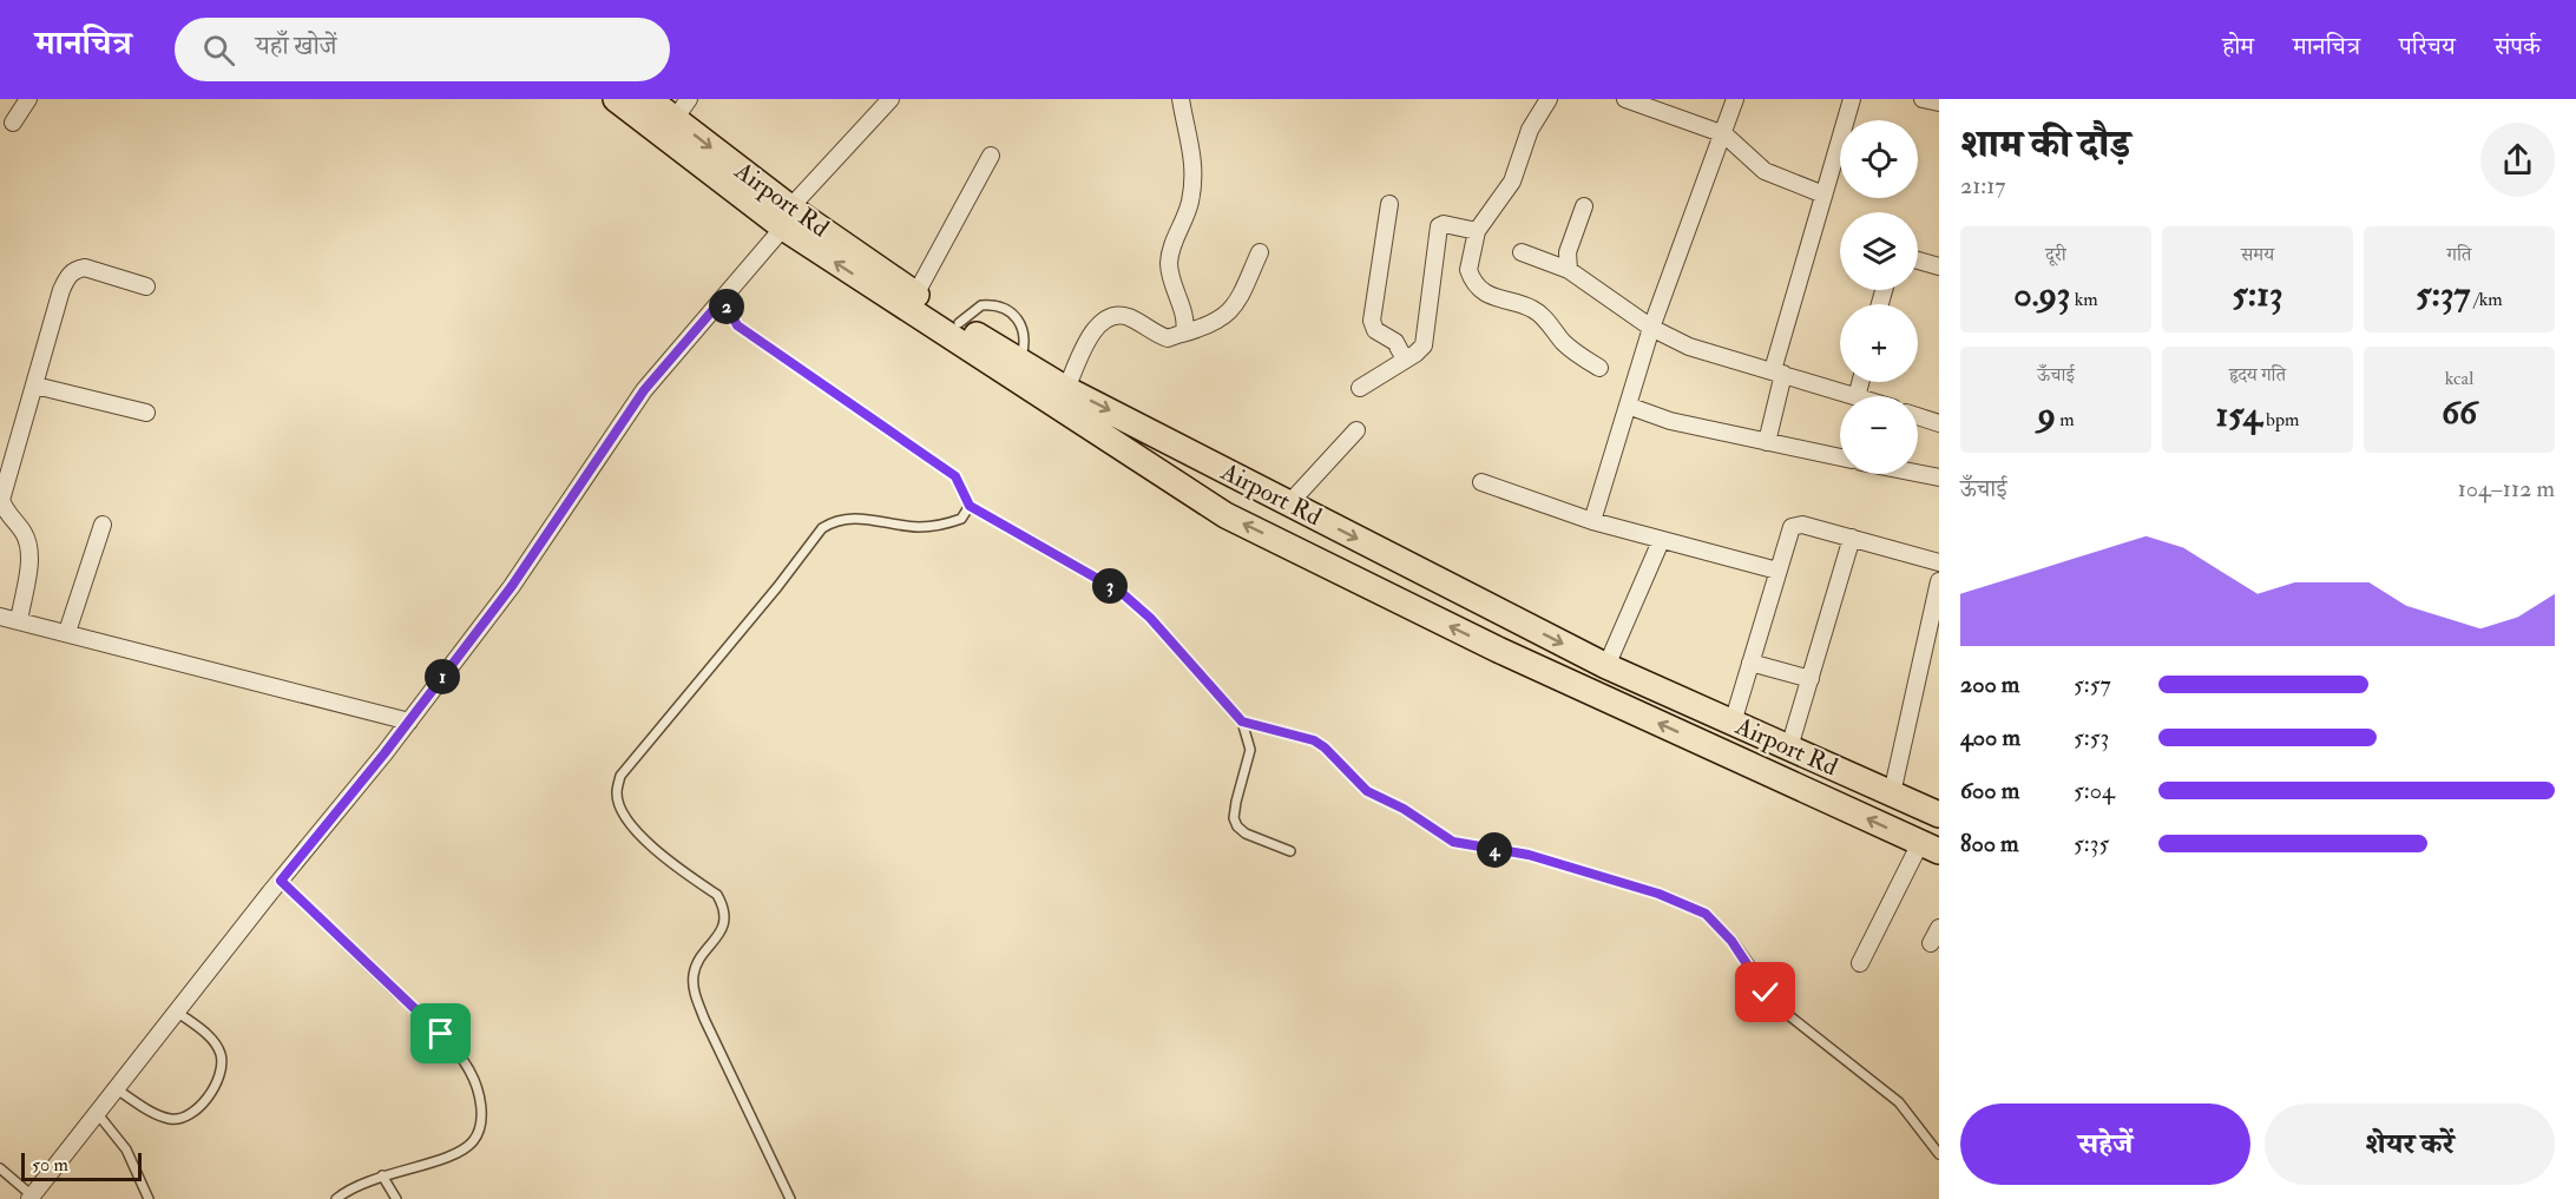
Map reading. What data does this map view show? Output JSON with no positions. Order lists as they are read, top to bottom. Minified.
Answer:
{"streets":{"main road":["Airport Rd"]},"scale_bar":"50 m","page":{"header":"मानचित्र","search":"यहाँ खोजें","nav":["होम","मानचित्र","परिचय","संपर्क"],"heading":["शाम की दौड़","21:17"],"map_buttons":["+","−"],"stats":[["दूरी","0.93 km"],["समय","5:13"],["गति","5:37 /km"],["ऊँचाई","9 m"],["हृदय गति","154 bpm"],["kcal","66"]],"pins":["2","3","1","4"],"chart":["ऊँचाई","104–112 m"],"list":[{"name":"200 m","note":"5:57"},{"name":"400 m","note":"5:53"},{"name":"600 m","note":"5:04"},{"name":"800 m","note":"5:35"}],"buttons":["सहेजें","शेयर करें"],"scale":"50 m"}}
